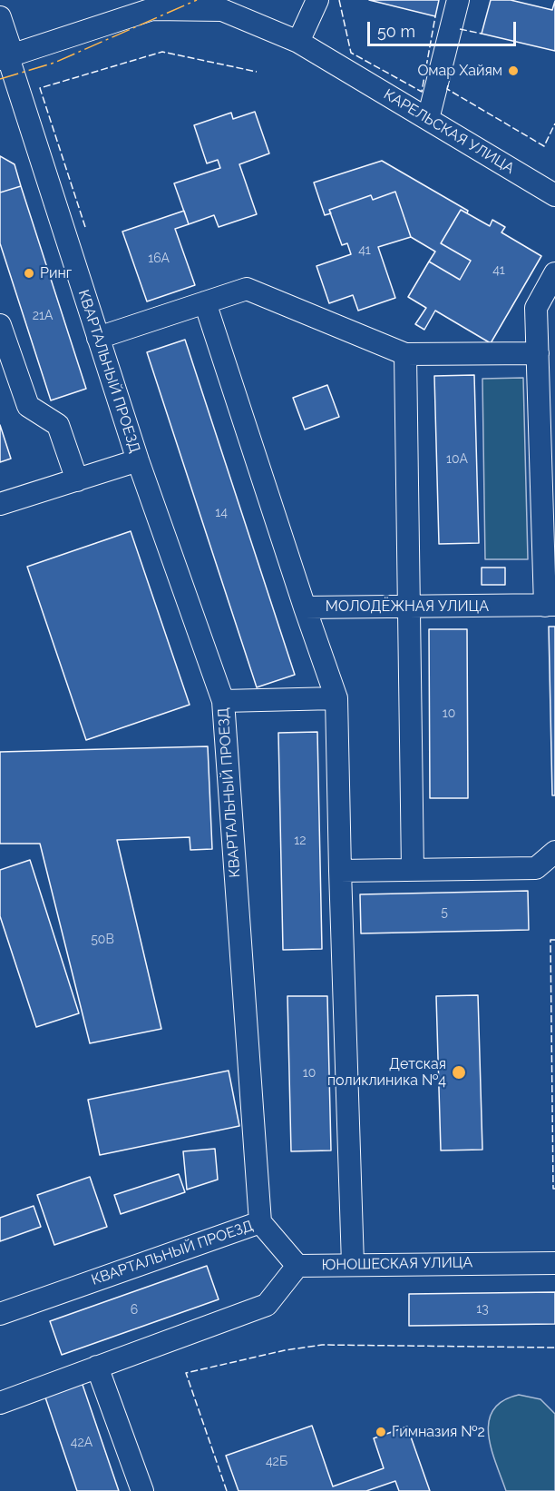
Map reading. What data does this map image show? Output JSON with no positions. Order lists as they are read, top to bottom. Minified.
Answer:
{"streets":{"street":["КАРЕЛЬСКАЯ УЛИЦА","КВАРТАЛЬНЫЙ ПРОЕЗД","МОЛОДЁЖНАЯ УЛИЦА","ЮНОШЕСКАЯ УЛИЦА"]},"crossings":[["КАРЕЛЬСКАЯ УЛИЦА","КВАРТАЛЬНЫЙ ПРОЕЗД"],["МОЛОДЁЖНАЯ УЛИЦА","ЮНОШЕСКАЯ УЛИЦА"]],"places":["Омар Хайям","Ринг","Детская поликлиника №4","Гимназия №2"],"house_numbers":["41","16А","41","21А","10А","14","10","12","5","50В","10","13","6","42А","42Б"],"scale_bar":"50 m"}
